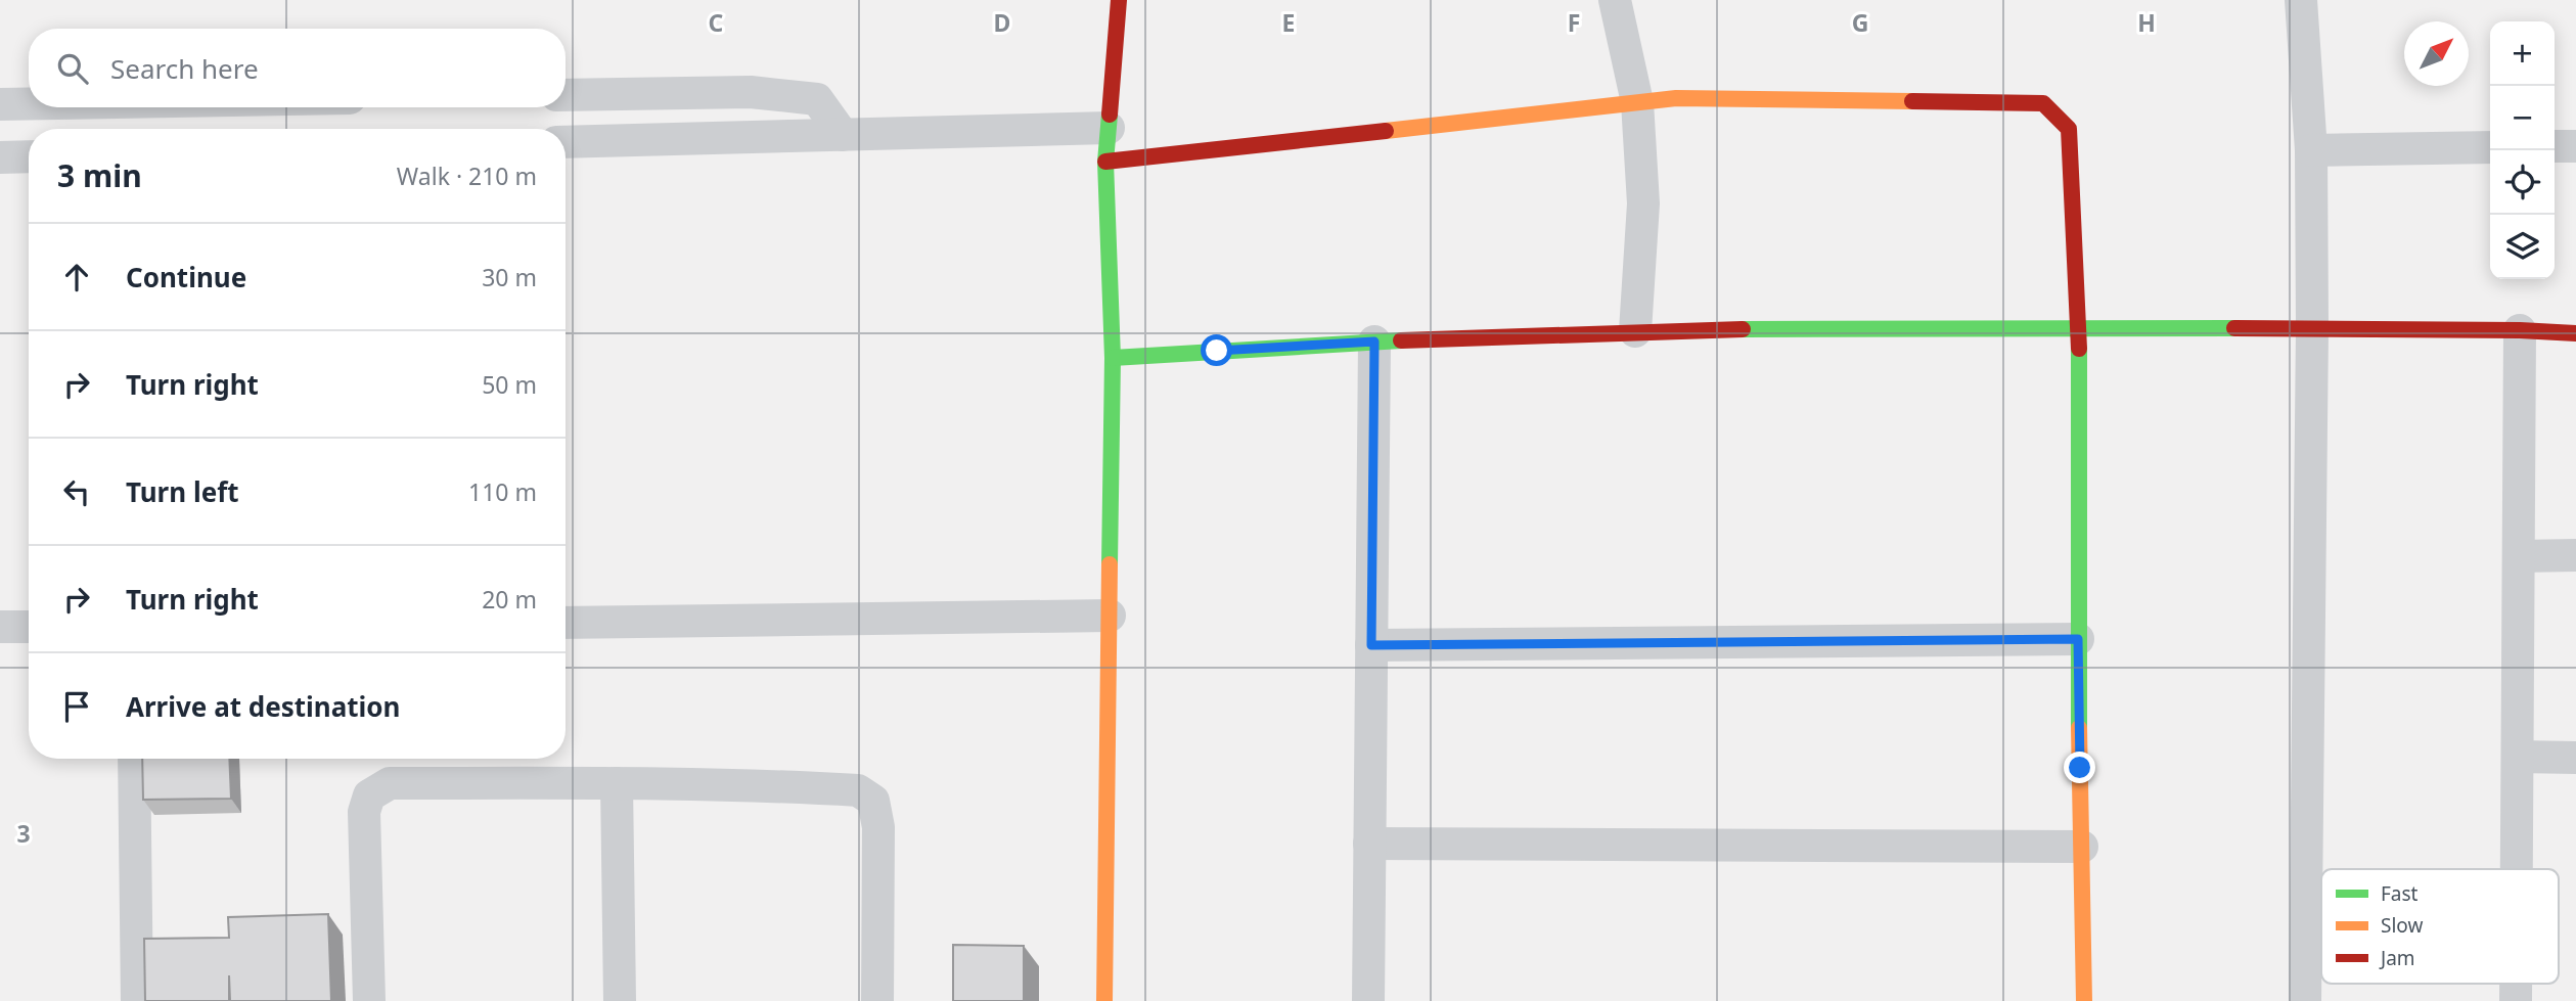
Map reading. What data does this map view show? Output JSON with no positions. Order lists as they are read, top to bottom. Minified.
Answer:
{"legend":["Fast","Slow","Jam"],"north":"top right","page":{"map_buttons":["+","−"],"search":"Search here","heading":["3 min","Walk · 210 m"],"list":[["Continue","30 m"],["Turn right","50 m"],["Turn left","110 m"],["Turn right","20 m"],"Arrive at destination"]},"grid":{"columns":["C","D","E","F","G","H"],"rows":["3"]}}
